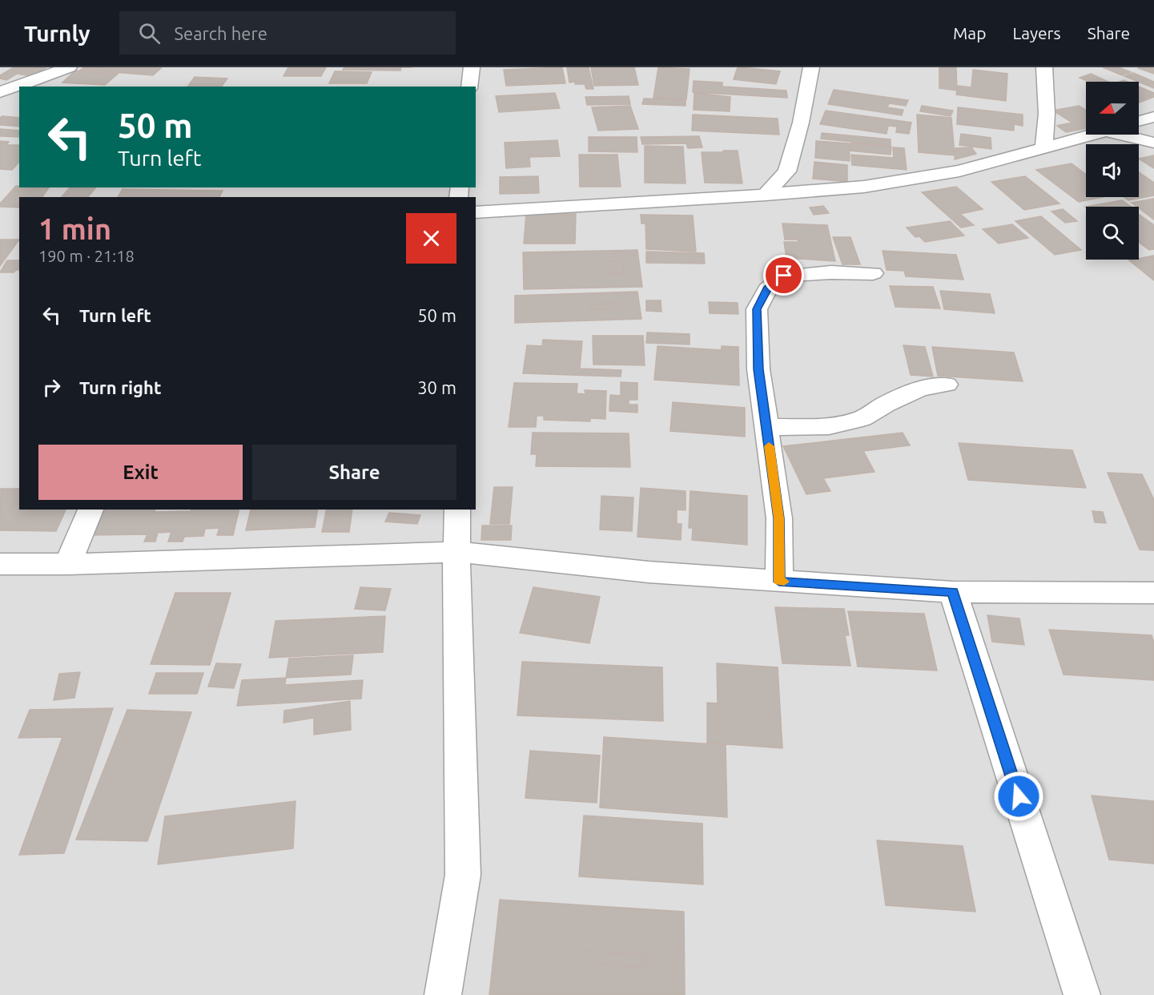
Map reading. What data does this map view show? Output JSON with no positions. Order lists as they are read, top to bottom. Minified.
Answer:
{"north":"left","page":{"header":"Turnly","search":"Search here","nav":["Map","Layers","Share"],"turn":["50 m","Turn left"],"heading":["1 min","190 m · 21:18"],"list":[{"name":"Turn left","value":"50 m"},{"name":"Turn right","value":"30 m"}],"buttons":["Exit","Share"]}}
